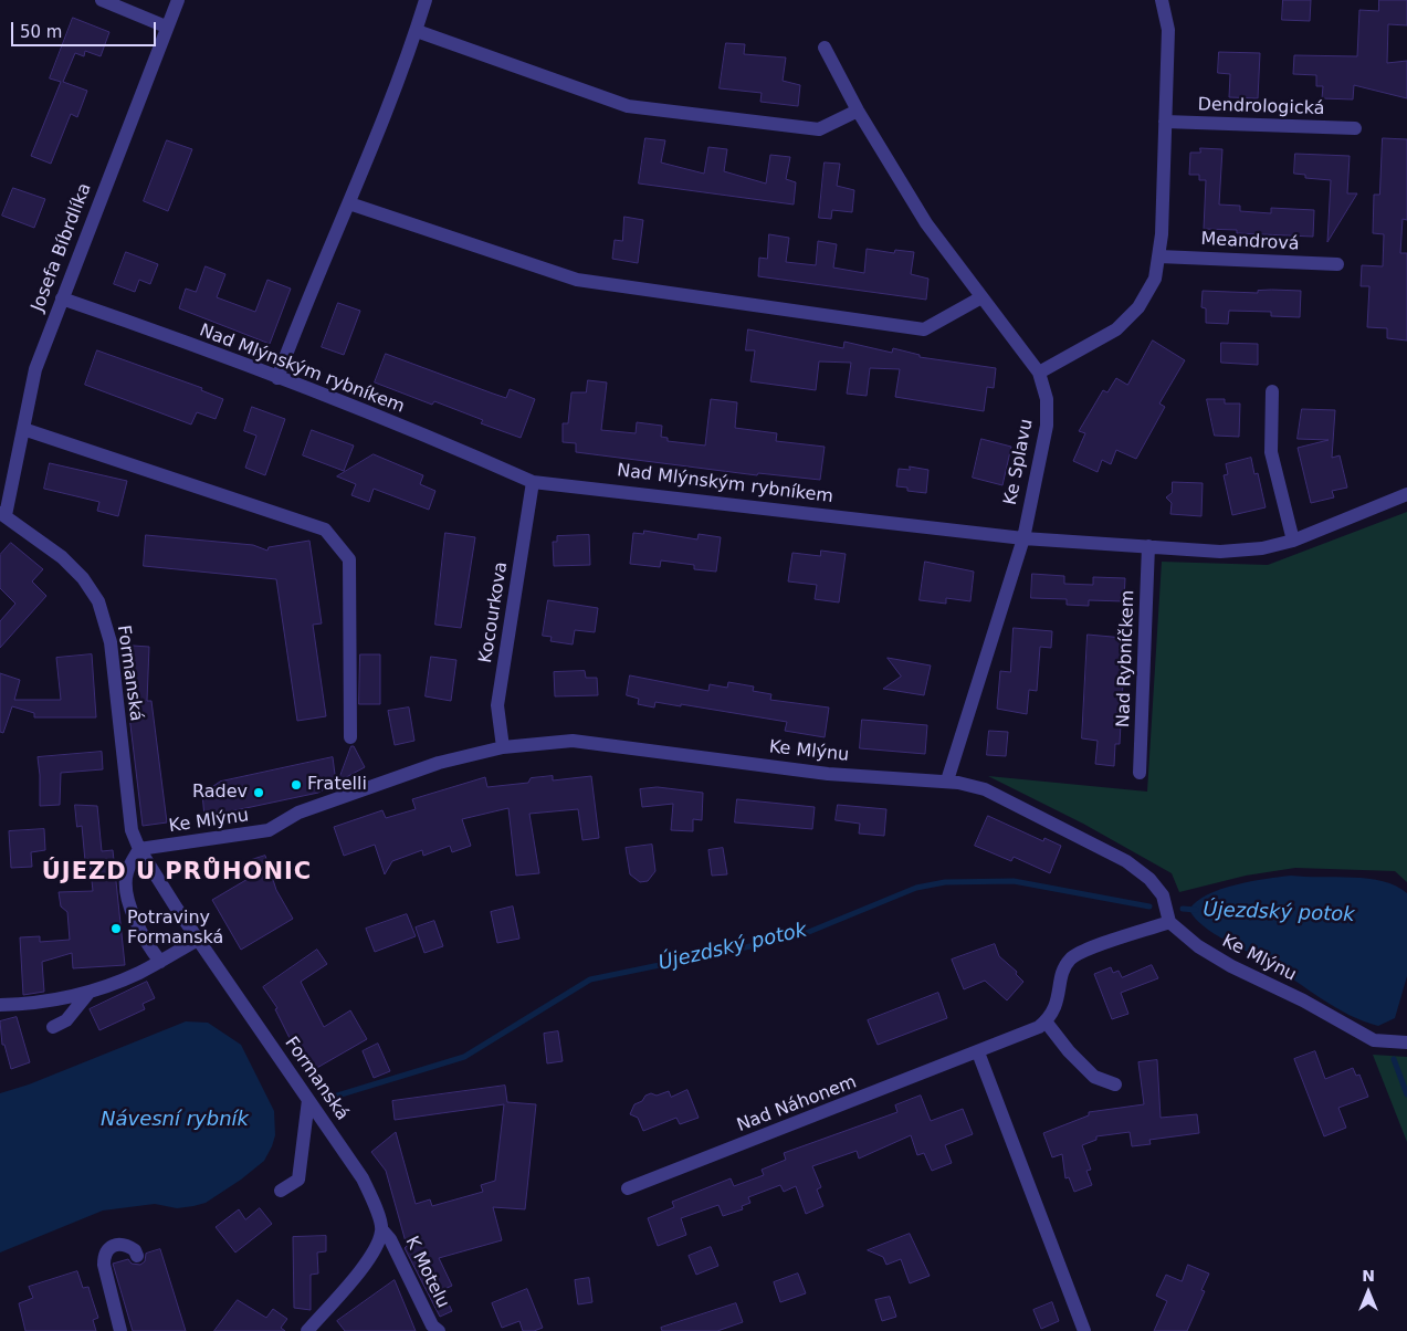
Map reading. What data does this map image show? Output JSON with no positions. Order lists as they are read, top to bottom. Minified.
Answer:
{"streets":{"street":["Dendrologická","Meandrová","Josefa Bíbrdlíka","Nad Mlýnským rybníkem","Ke Splavu","Kocourkova","Nad Rybníčkem","Formanská","Ke Mlýnu","Nad Náhonem","K Motelu"]},"crossings":[["Josefa Bíbrdlíka","Nad Mlýnským rybníkem"],["Josefa Bíbrdlíka","Formanská"],["Nad Mlýnským rybníkem","Ke Splavu"],["Nad Mlýnským rybníkem","Kocourkova"],["Nad Mlýnským rybníkem","Nad Rybníčkem"],["Ke Splavu","Ke Mlýnu"],["Kocourkova","Ke Mlýnu"],["Formanská","Ke Mlýnu"],["Formanská","K Motelu"]],"districts":["ÚJEZD U PRŮHONIC"],"water":["Újezdský potok","Návesní rybník"],"places":["Fratelli","Radev","Potraviny Formanská"],"scale_bar":"50 m","north":"top"}
